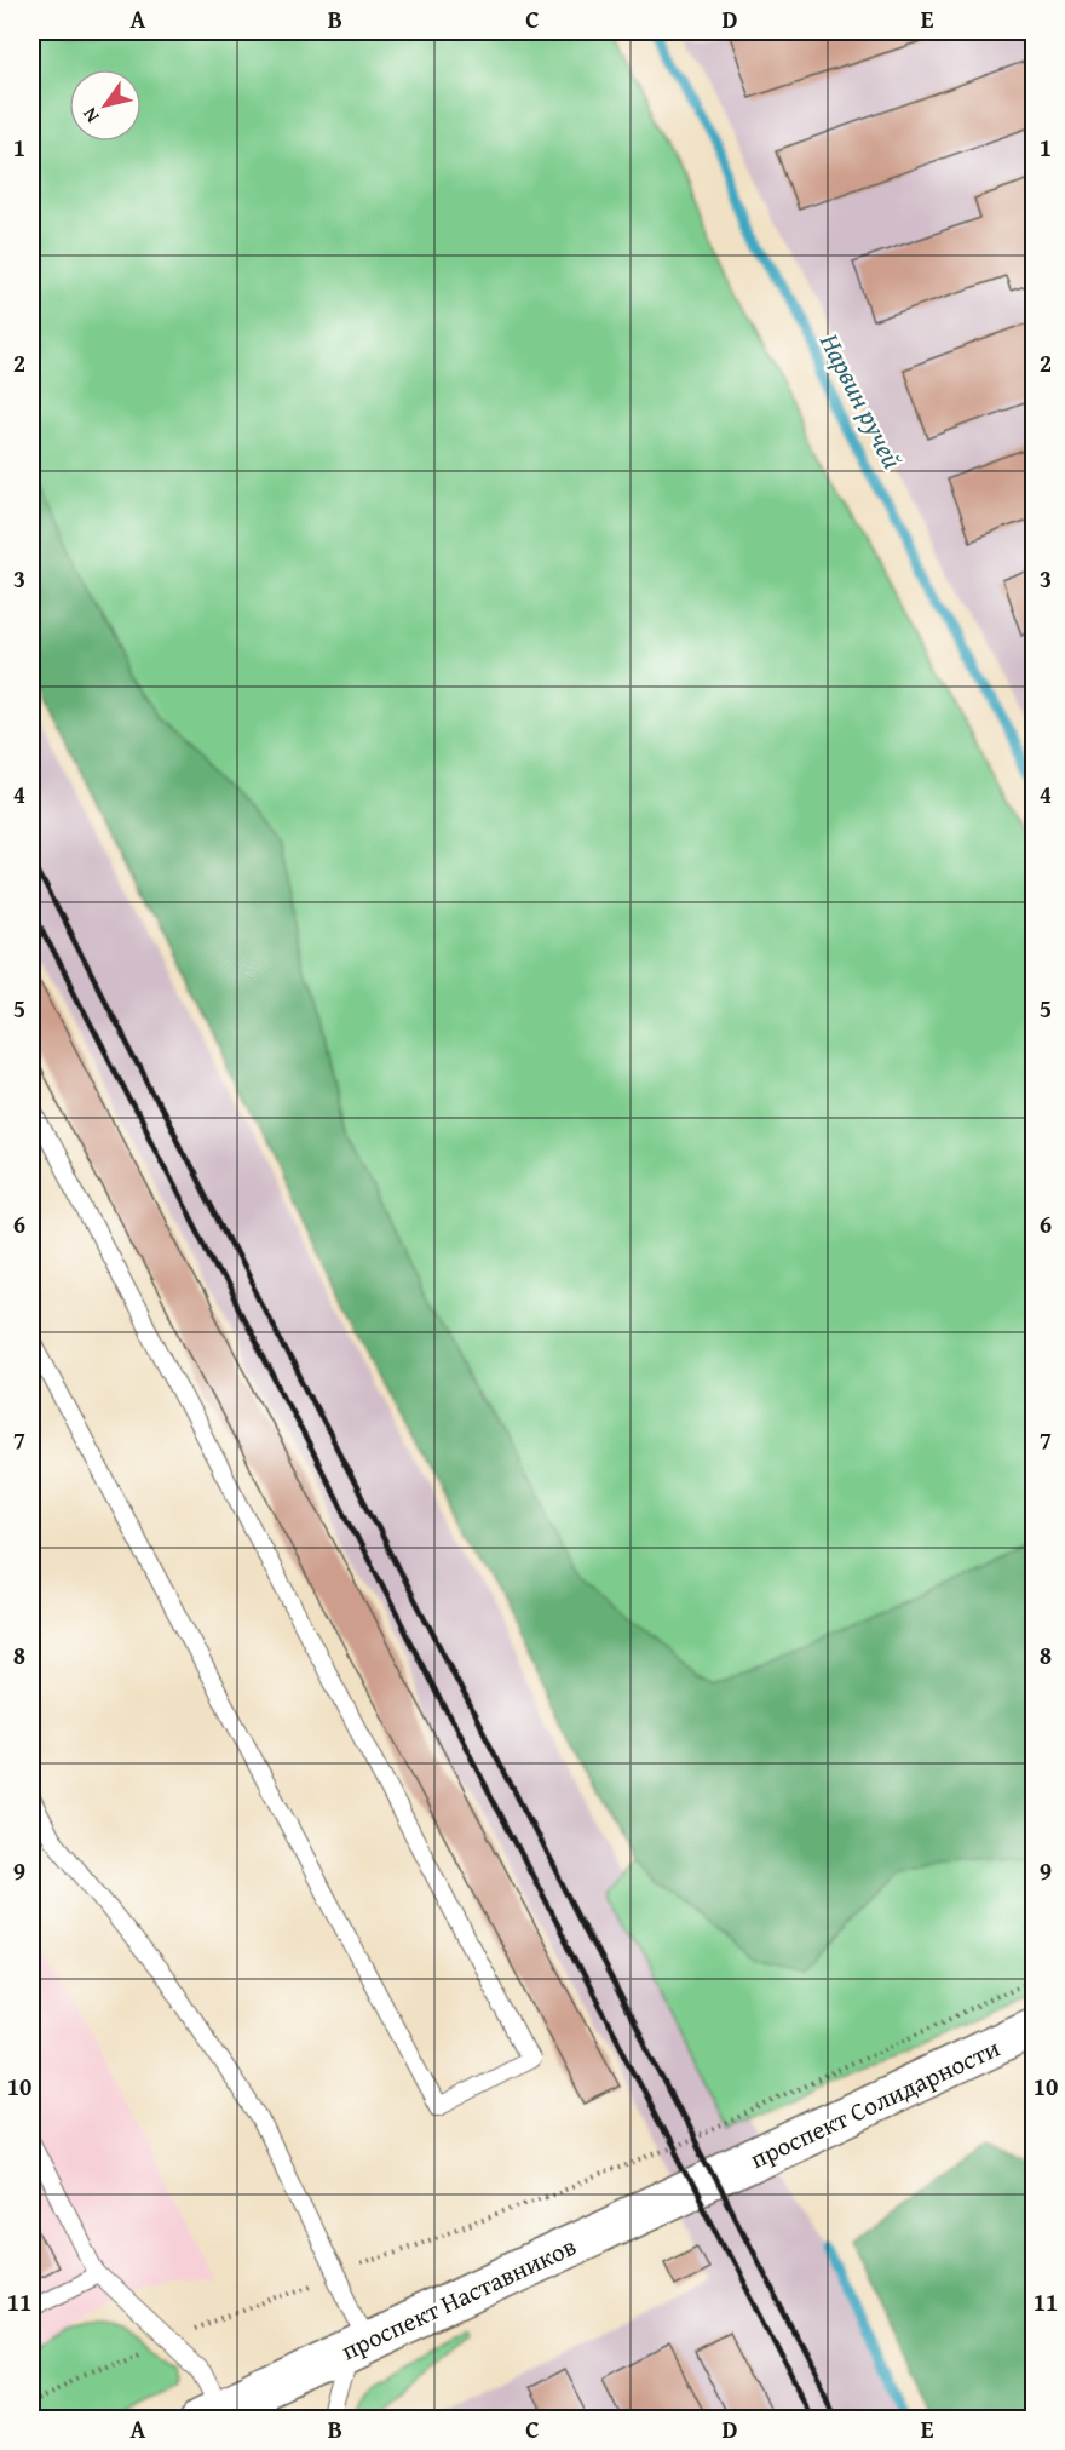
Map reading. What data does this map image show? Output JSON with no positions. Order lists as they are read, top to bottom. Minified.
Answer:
{"streets":{"main road":["проспект Солидарности","проспект Наставников"]},"crossings":[["проспект Солидарности","проспект Наставников"]],"water":["Нарвин ручей"],"north":"bottom left","grid":{"columns":["A","B","C","D","E"],"rows":["1","2","3","4","5","6","7","8","9","10","11"]}}
